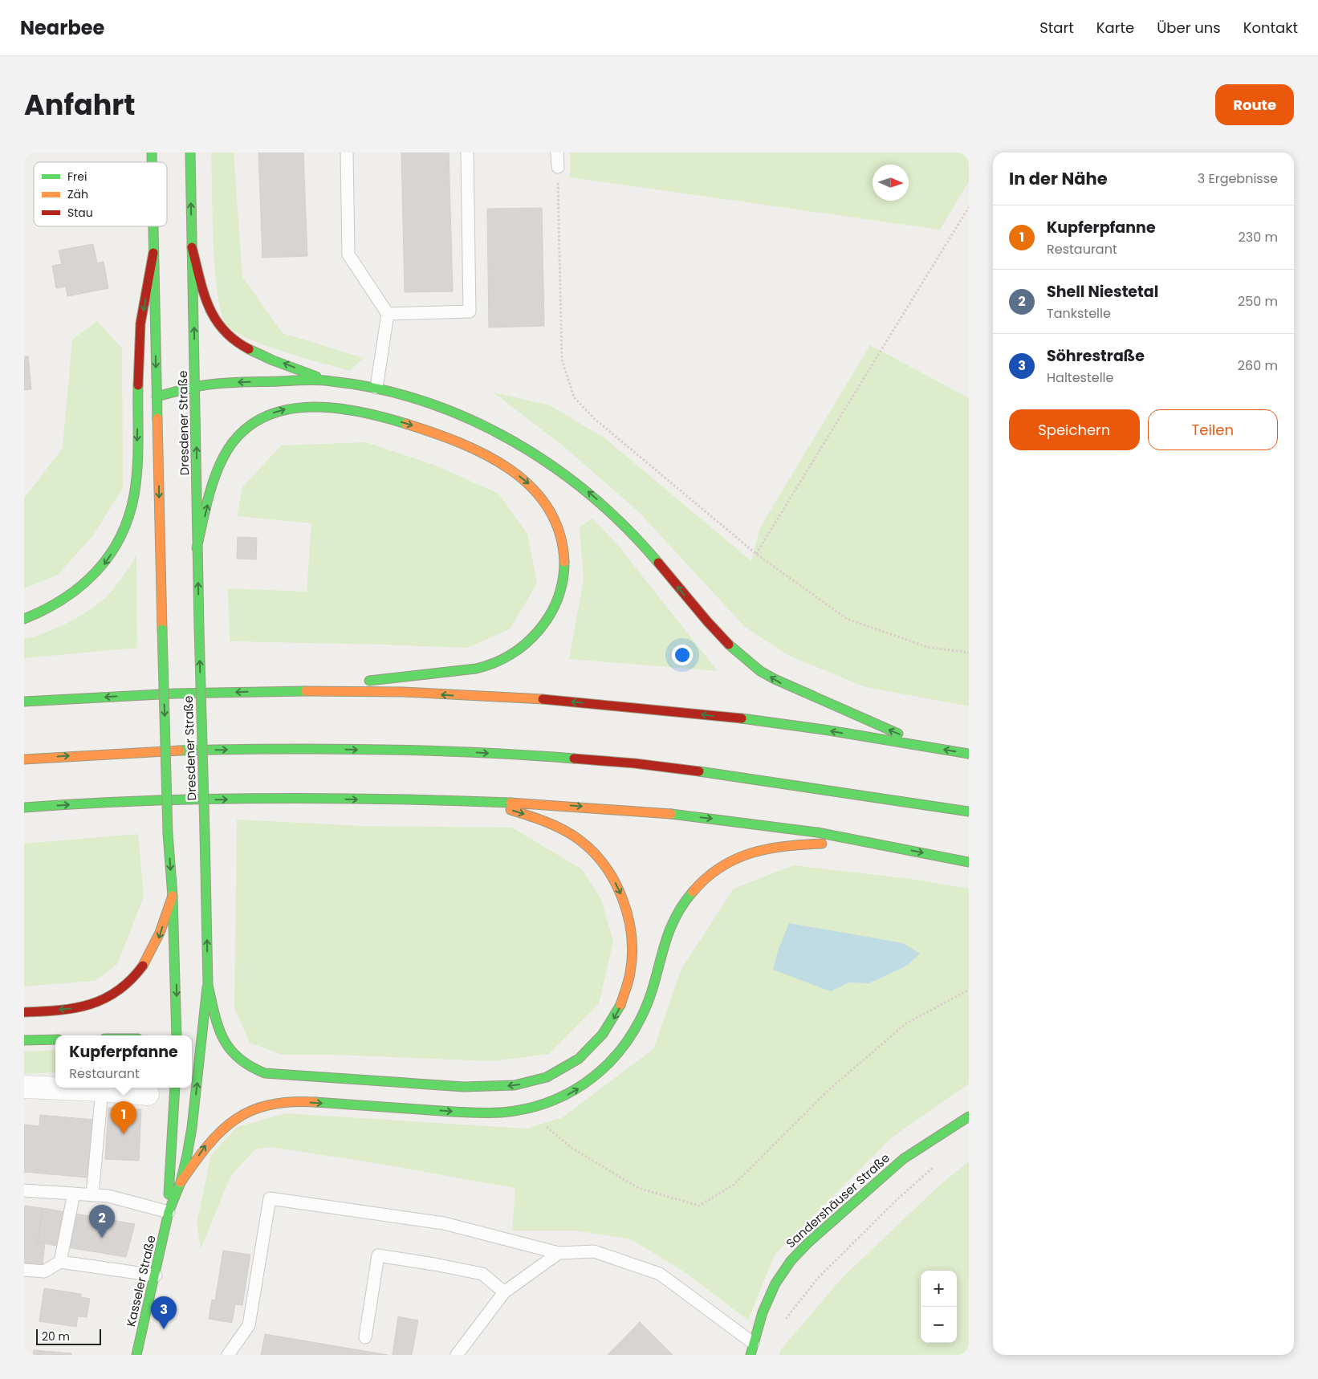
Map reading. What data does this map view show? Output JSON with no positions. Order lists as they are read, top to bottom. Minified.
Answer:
{"streets":{"main road":["Dresdener Straße","Sandershäuser Straße","Kasseler Straße"]},"crossings":[["Dresdener Straße","Kasseler Straße"]],"legend":["Frei","Zäh","Stau"],"scale_bar":"20 m","north":"right","page":{"header":"Nearbee","nav":["Start","Karte","Über uns","Kontakt"],"title":"Anfahrt","buttons":["Route",["Speichern","Teilen"]],"heading":["In der Nähe","3 Ergebnisse"],"list":[{"mark":"1","name":"Kupferpfanne","note":"Restaurant","value":"230 m"},{"mark":"2","name":"Shell Niestetal","note":"Tankstelle","value":"250 m"},{"mark":"3","name":"Söhrestraße","note":"Haltestelle","value":"260 m"}],"popup":["Kupferpfanne","Restaurant"],"pins":["1","2","3"],"map_buttons":["+","−"],"scale":"20 m"}}
